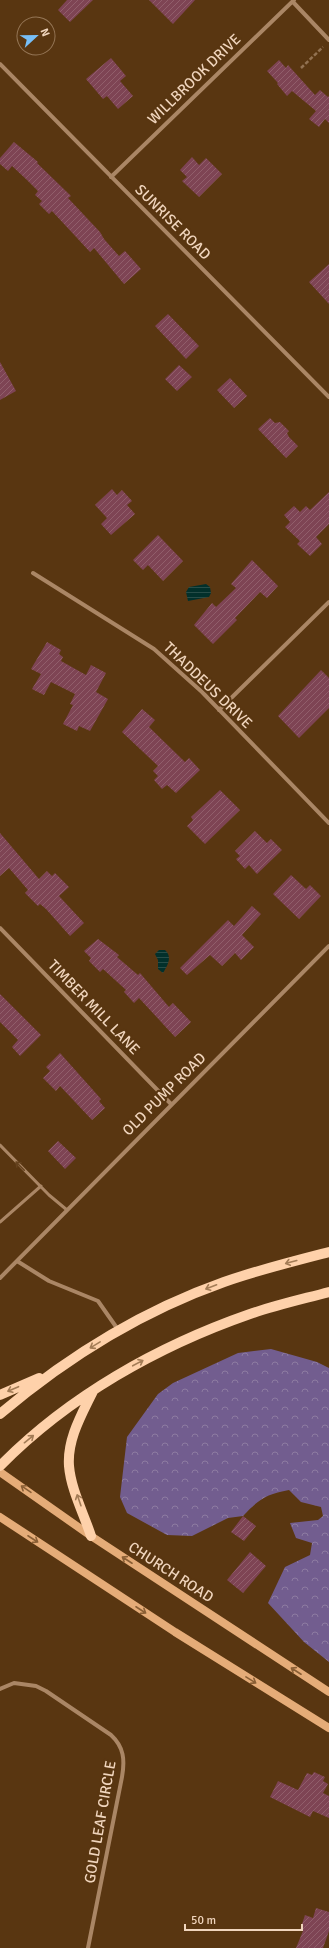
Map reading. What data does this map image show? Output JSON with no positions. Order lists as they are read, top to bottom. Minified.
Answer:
{"streets":{"main road":["CHURCH ROAD"],"street":["WILLBROOK DRIVE","SUNRISE ROAD","THADDEUS DRIVE","TIMBER MILL LANE","OLD PUMP ROAD","GOLD LEAF CIRCLE"]},"crossings":[["WILLBROOK DRIVE","SUNRISE ROAD"],["TIMBER MILL LANE","OLD PUMP ROAD"]],"scale_bar":"50 m","north":"right"}
